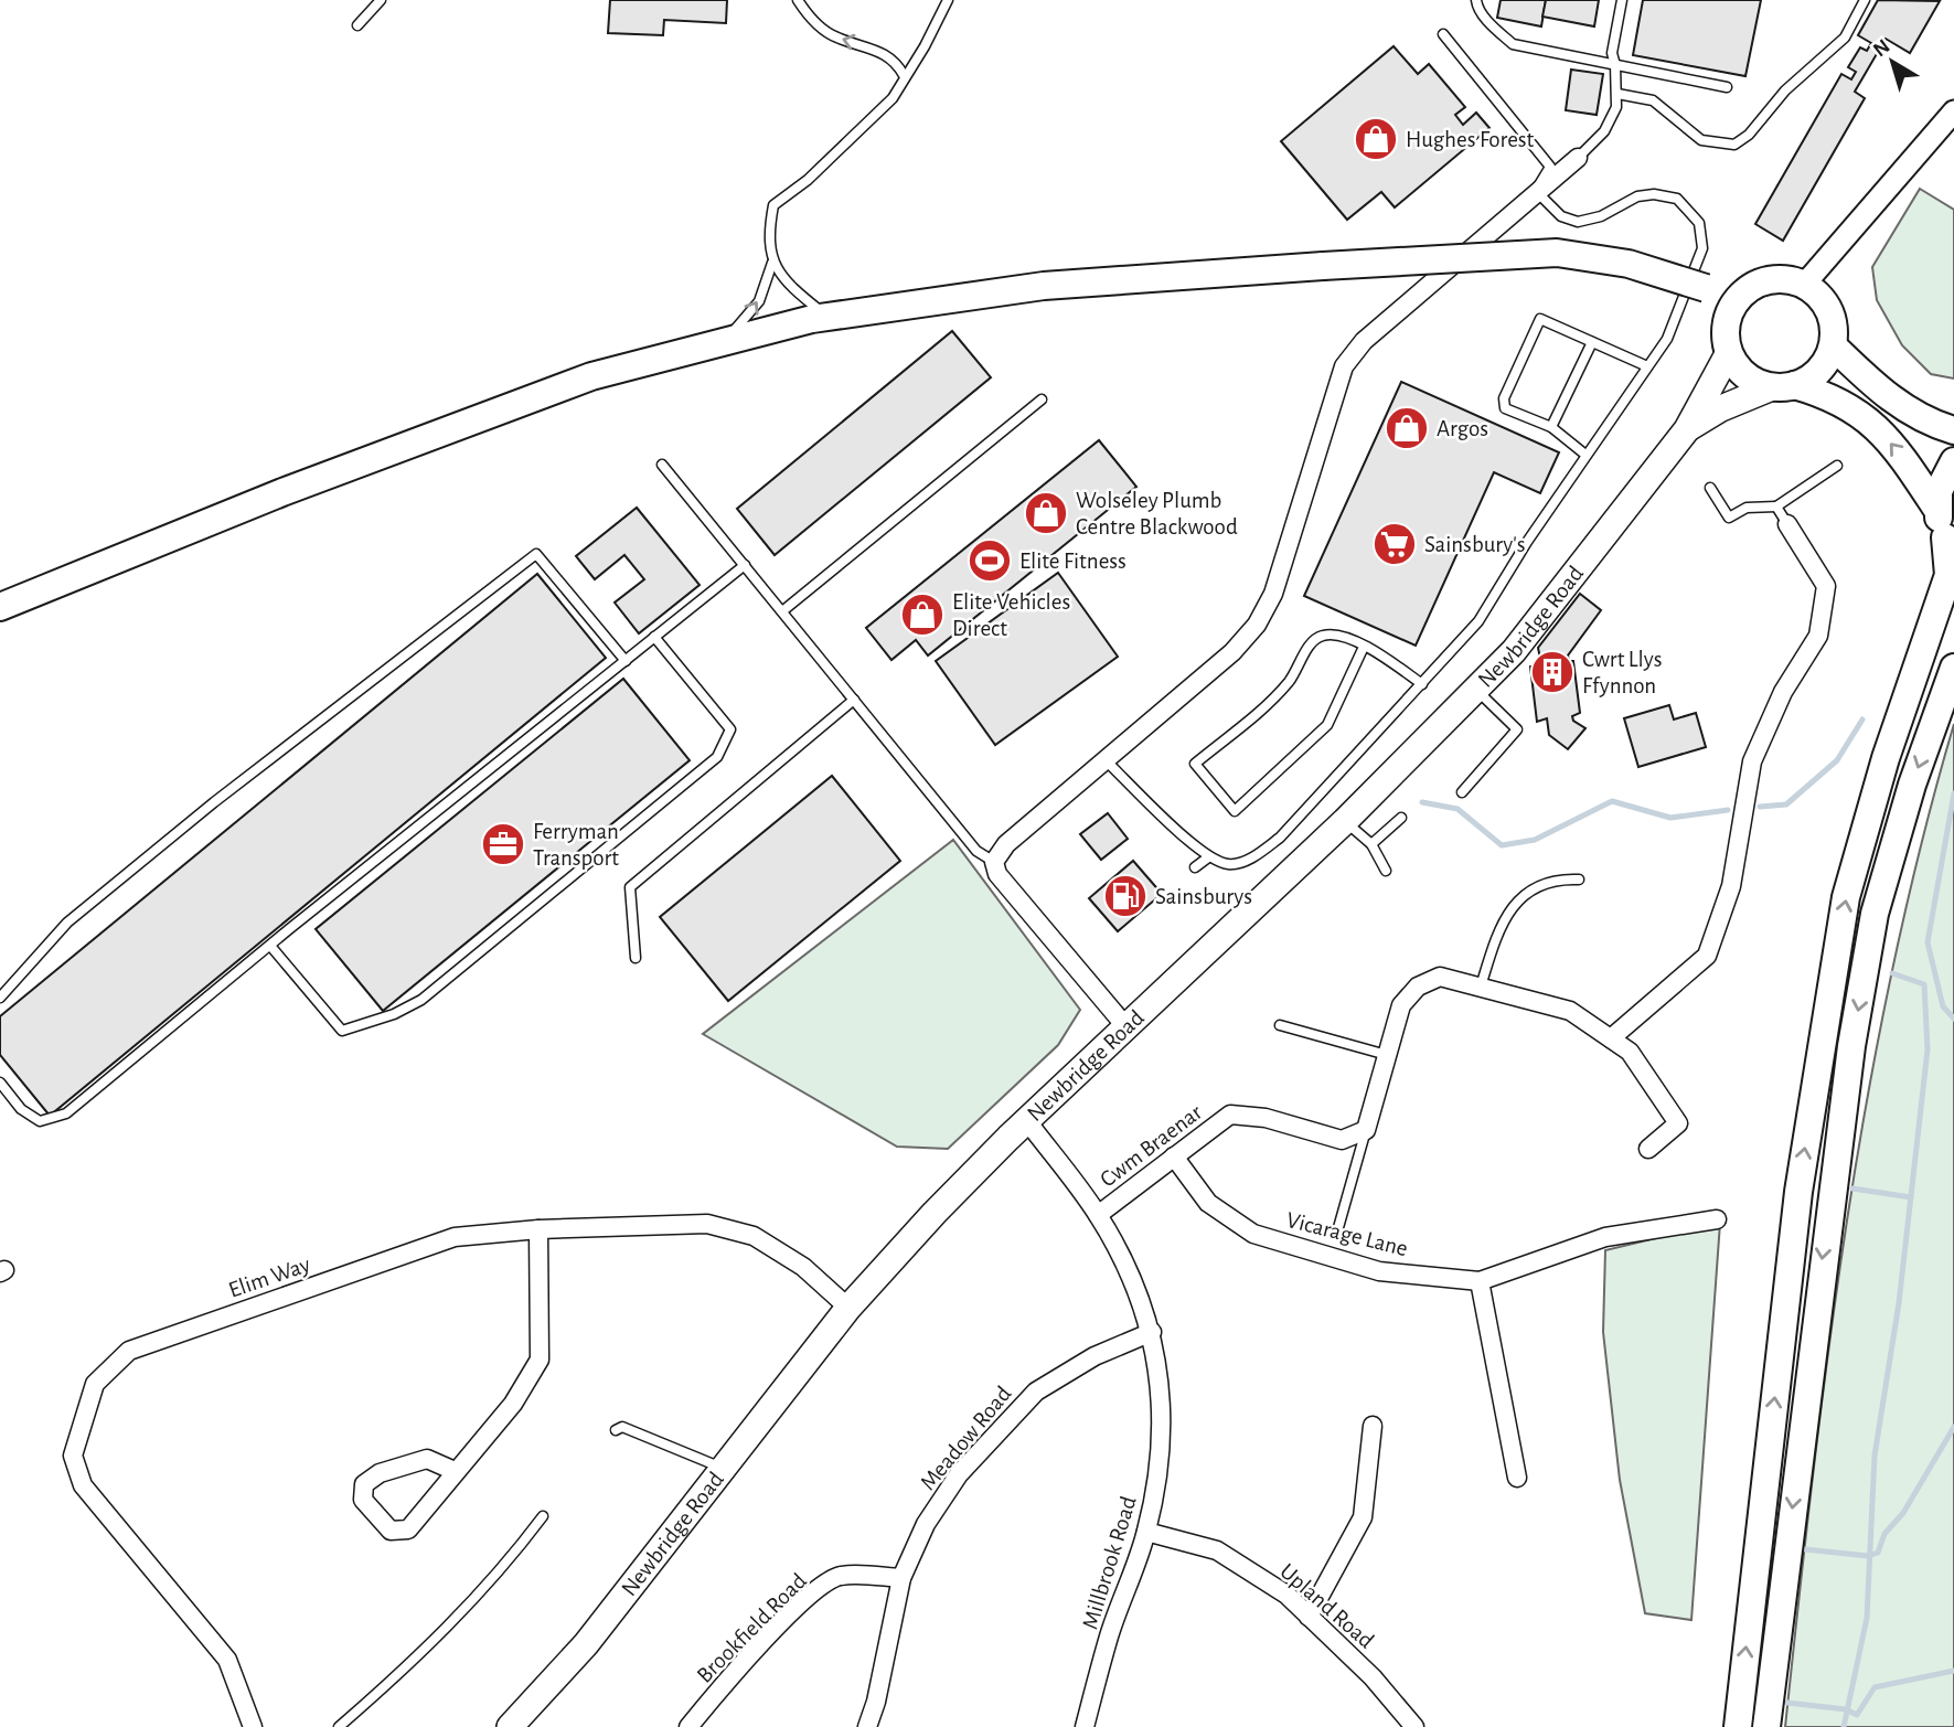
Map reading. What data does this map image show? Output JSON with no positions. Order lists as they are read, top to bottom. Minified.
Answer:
{"streets":{"main road":["Newbridge Road"],"street":["Cwm Braenar","Vicarage Lane","Elim Way","Meadow Road","Millbrook Road","Upland Road","Brookfield Road"]},"crossings":[["Newbridge Road","Elim Way"],["Newbridge Road","Millbrook Road"],["Cwm Braenar","Vicarage Lane"],["Cwm Braenar","Millbrook Road"],["Meadow Road","Millbrook Road"],["Meadow Road","Brookfield Road"],["Millbrook Road","Upland Road"]],"places":{"shop":["Hughes Forest","Argos","Wolseley Plumb Centre Blackwood","Elite Vehicles Direct"],"supermarket":["Sainsbury's"],"sports":["Elite Fitness"],"building":["Cwrt Llys Ffynnon"],"office":["Ferryman Transport"],"fuel station":["Sainsburys"]},"north":"top left"}
